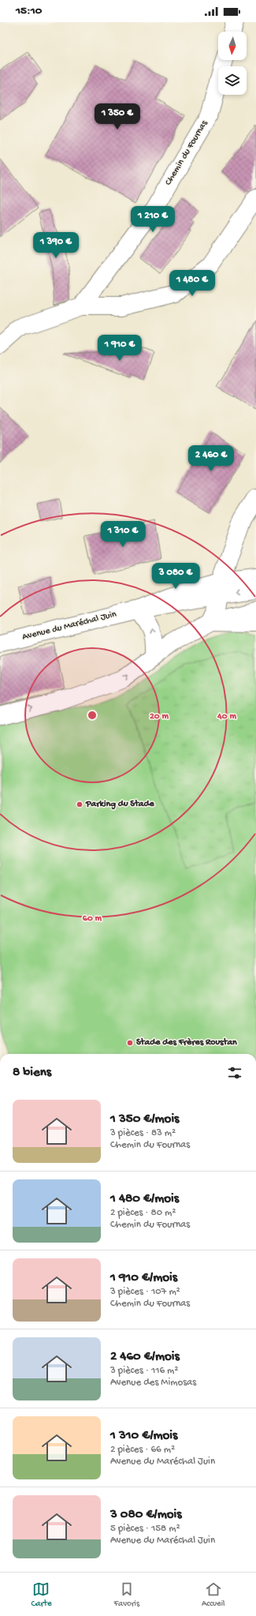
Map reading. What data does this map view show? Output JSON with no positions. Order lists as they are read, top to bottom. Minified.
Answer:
{"streets":{"street":["Chemin du Fournas","Avenue du Maréchal Juin"]},"places":["Parking du Stade","Stade des Frères Roustan"],"north":"bottom","page":{"status":"15:10","price":["1 350 €","1 210 €","1 390 €","1 480 €","1 910 €","2 460 €","1 310 €","3 080 €"],"heading":"8 biens","list":[{"name":"1 350 €/mois","note":"3 pièces · 83 m² · Chemin du Fournas"},{"name":"1 480 €/mois","note":"2 pièces · 80 m² · Chemin du Fournas"},{"name":"1 910 €/mois","note":"3 pièces · 107 m² · Chemin du Fournas"},{"name":"2 460 €/mois","note":"3 pièces · 116 m² · Avenue des Mimosas"},{"name":"1 310 €/mois","note":"2 pièces · 66 m² · Avenue du Maréchal Juin"},{"name":"3 080 €/mois","note":"5 pièces · 158 m² · Avenue du Maréchal Juin"}],"tabs":["Carte","Favoris","Accueil"]},"rings":["20 m","40 m","60 m"]}
